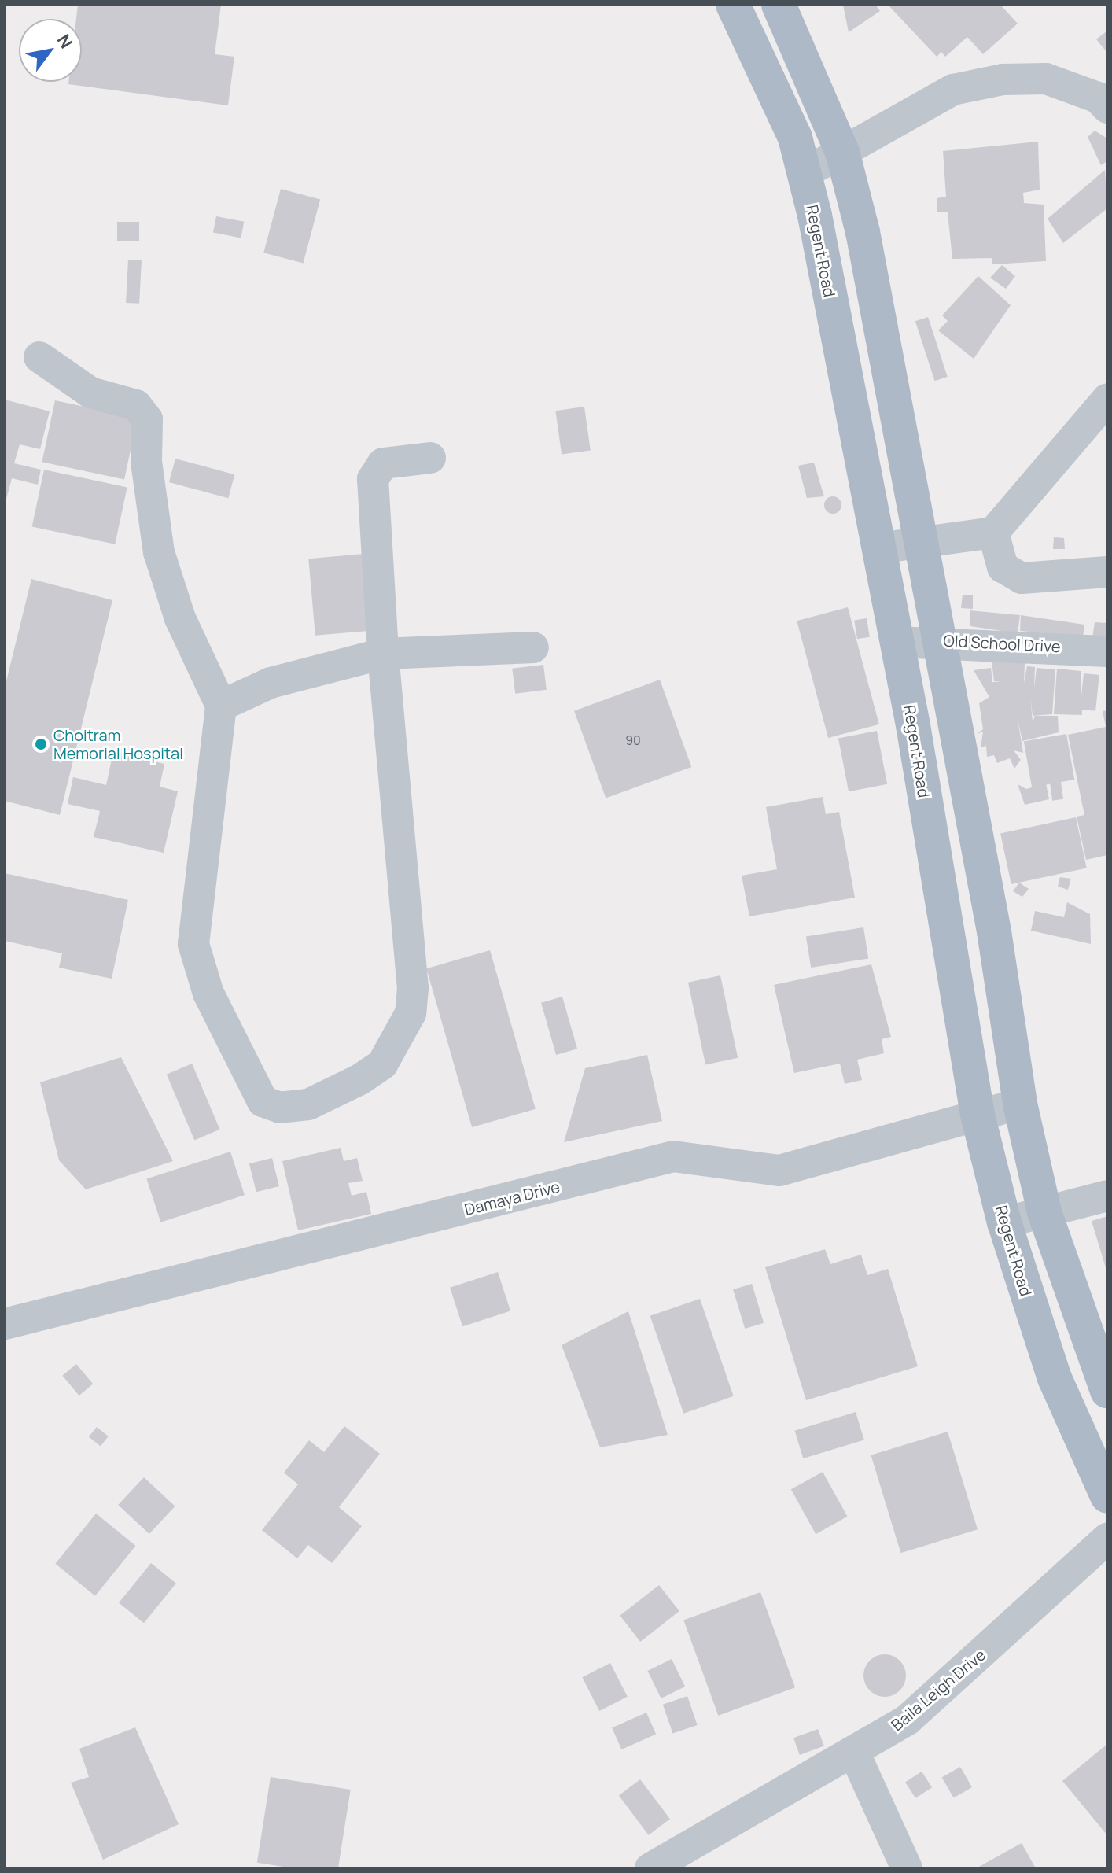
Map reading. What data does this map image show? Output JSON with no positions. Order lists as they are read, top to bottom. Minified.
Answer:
{"streets":{"main road":["Regent Road"],"street":["Old School Drive","Damaya Drive","Baila Leigh Drive"]},"crossings":[["Regent Road","Old School Drive"],["Regent Road","Damaya Drive"]],"places":["Choitram Memorial Hospital"],"house_numbers":["90"],"north":"top right"}
